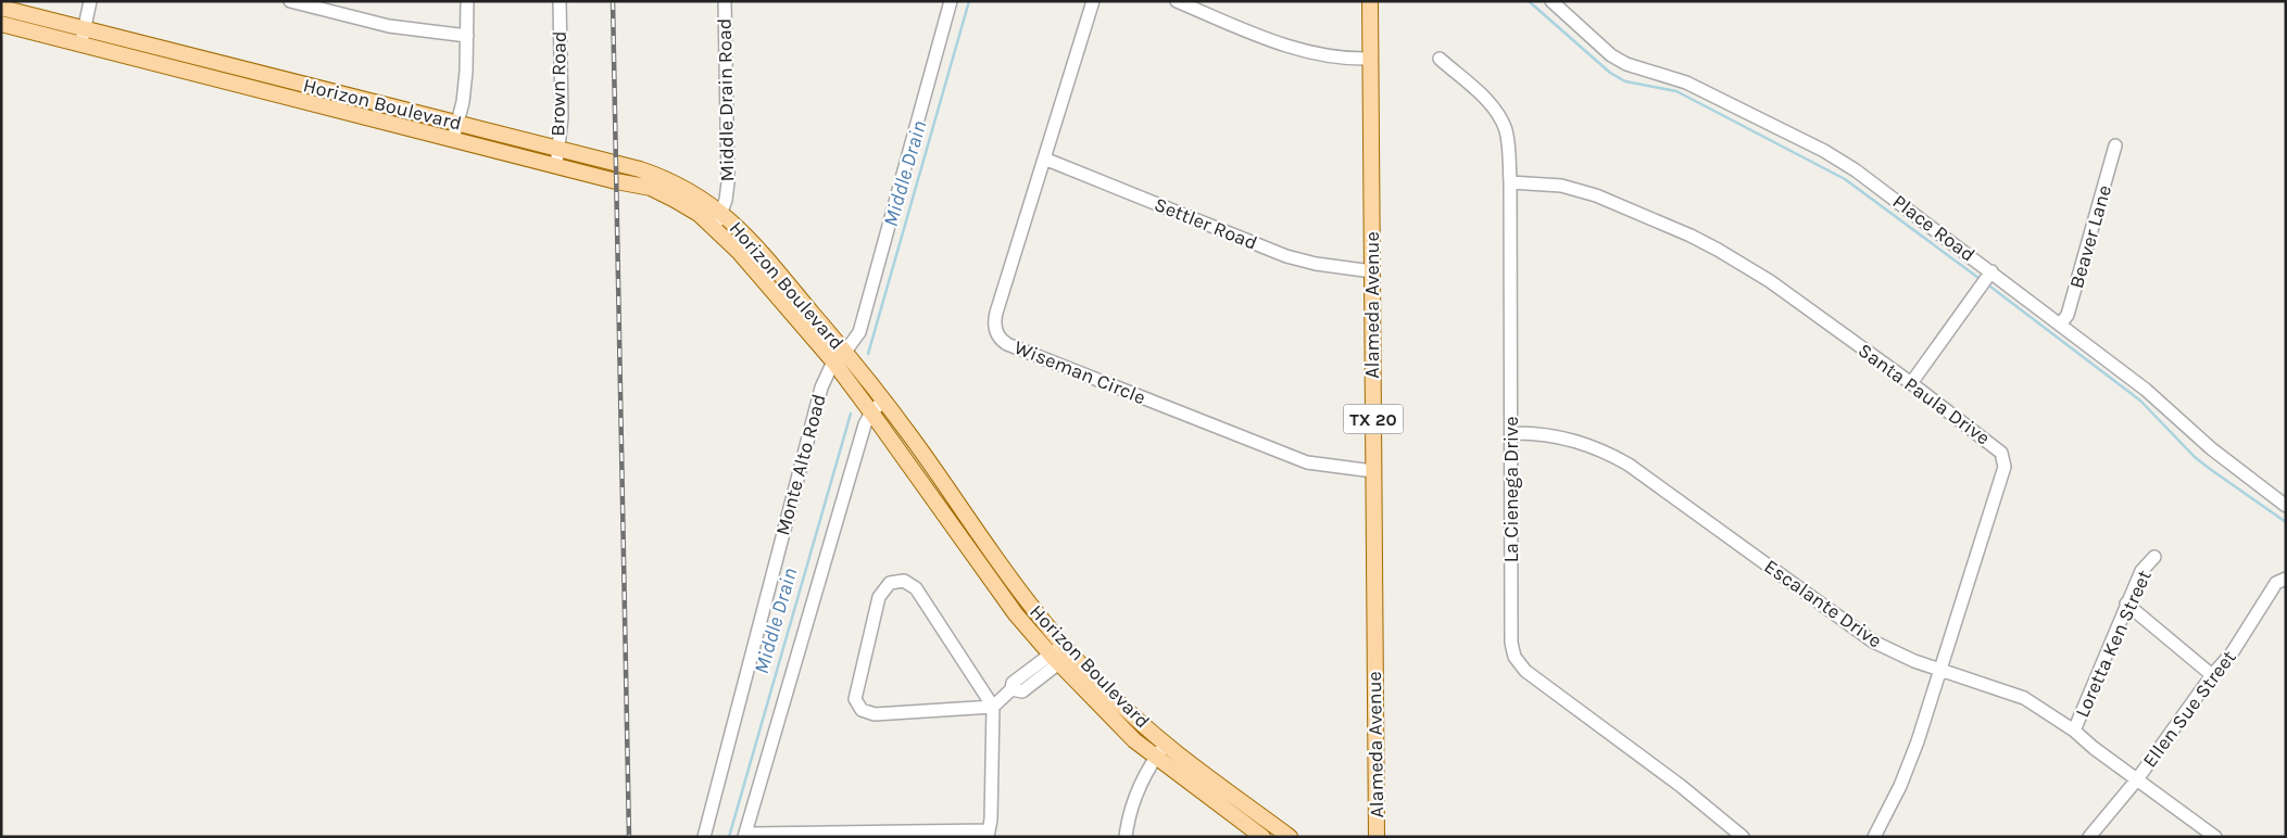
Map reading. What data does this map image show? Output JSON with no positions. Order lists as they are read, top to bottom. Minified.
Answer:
{"streets":{"main road":["Horizon Boulevard","Alameda Avenue","TX 20"],"street":["Brown Road","Middle Drain Road","Settler Road","Place Road","Beaver Lane","Wiseman Circle","Santa Paula Drive","Monte Alto Road","La Cienega Drive","Escalante Drive","Loretta Ken Street","Ellen Sue Street"]},"crossings":[["Brown Road","Horizon Boulevard"],["Middle Drain Road","Horizon Boulevard"],["Horizon Boulevard","Monte Alto Road"],["Settler Road","Alameda Avenue"],["Settler Road","Wiseman Circle"],["Place Road","Beaver Lane"],["Alameda Avenue","Wiseman Circle"],["Santa Paula Drive","La Cienega Drive"],["Santa Paula Drive","Escalante Drive"],["La Cienega Drive","Escalante Drive"],["Escalante Drive","Loretta Ken Street"],["Escalante Drive","Ellen Sue Street"]],"water":["Middle Drain"]}
